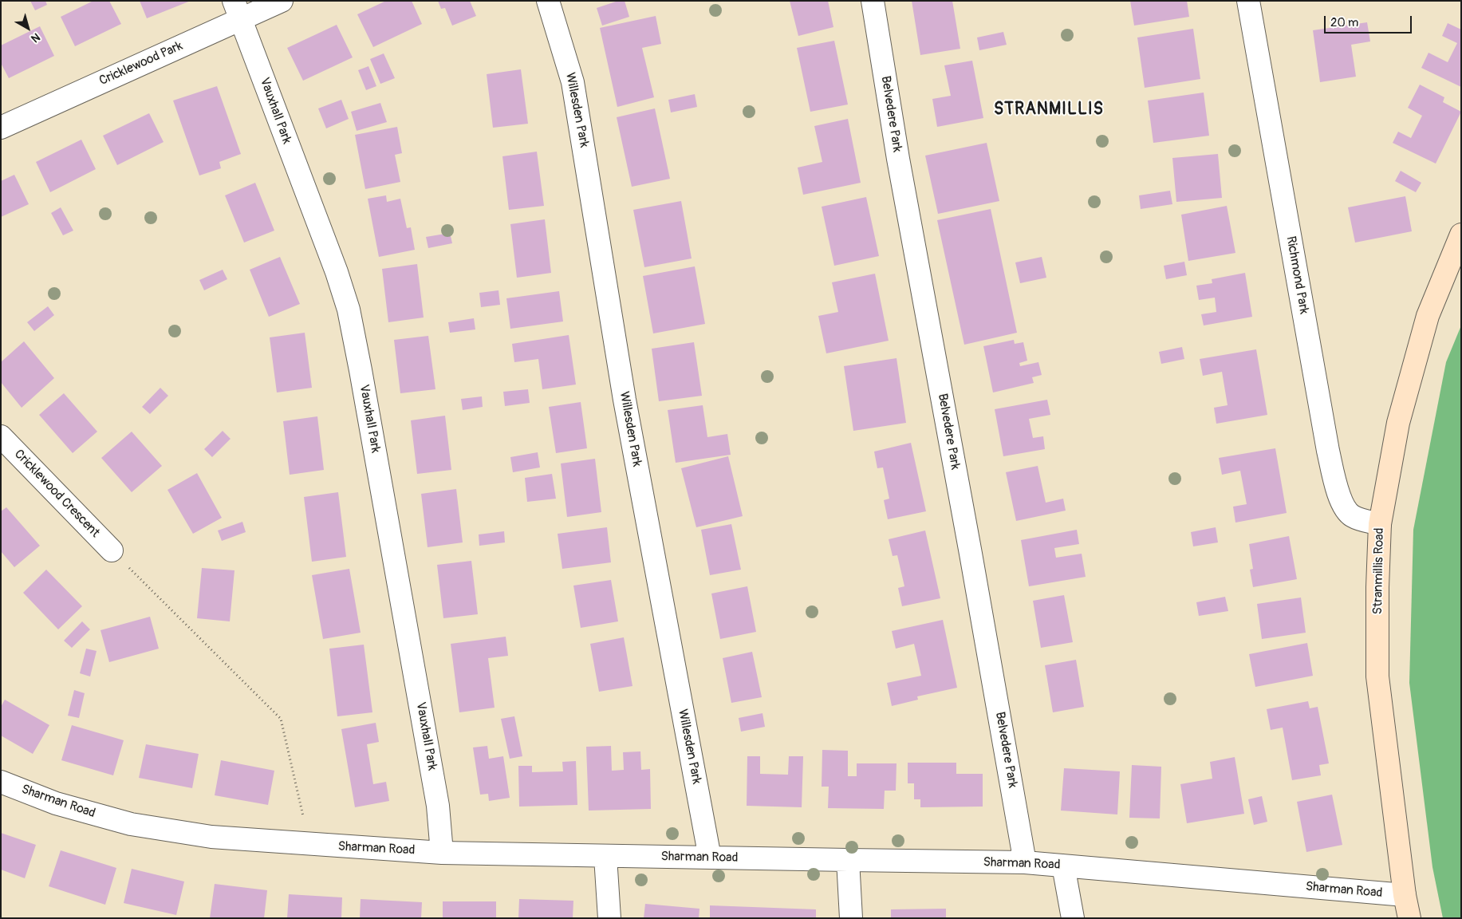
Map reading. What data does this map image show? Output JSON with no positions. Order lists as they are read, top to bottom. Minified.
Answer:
{"streets":{"street":["Cricklewood Park","Willesden Park","Vauxhall Park","Belvedere Park","Richmond Park","Cricklewood Crescent","Stranmillis Road","Sharman Road"]},"crossings":[["Cricklewood Park","Vauxhall Park"],["Willesden Park","Sharman Road"],["Vauxhall Park","Sharman Road"],["Belvedere Park","Sharman Road"],["Richmond Park","Stranmillis Road"],["Stranmillis Road","Sharman Road"]],"districts":["STRANMILLIS"],"scale_bar":"20 m","north":"bottom right"}
